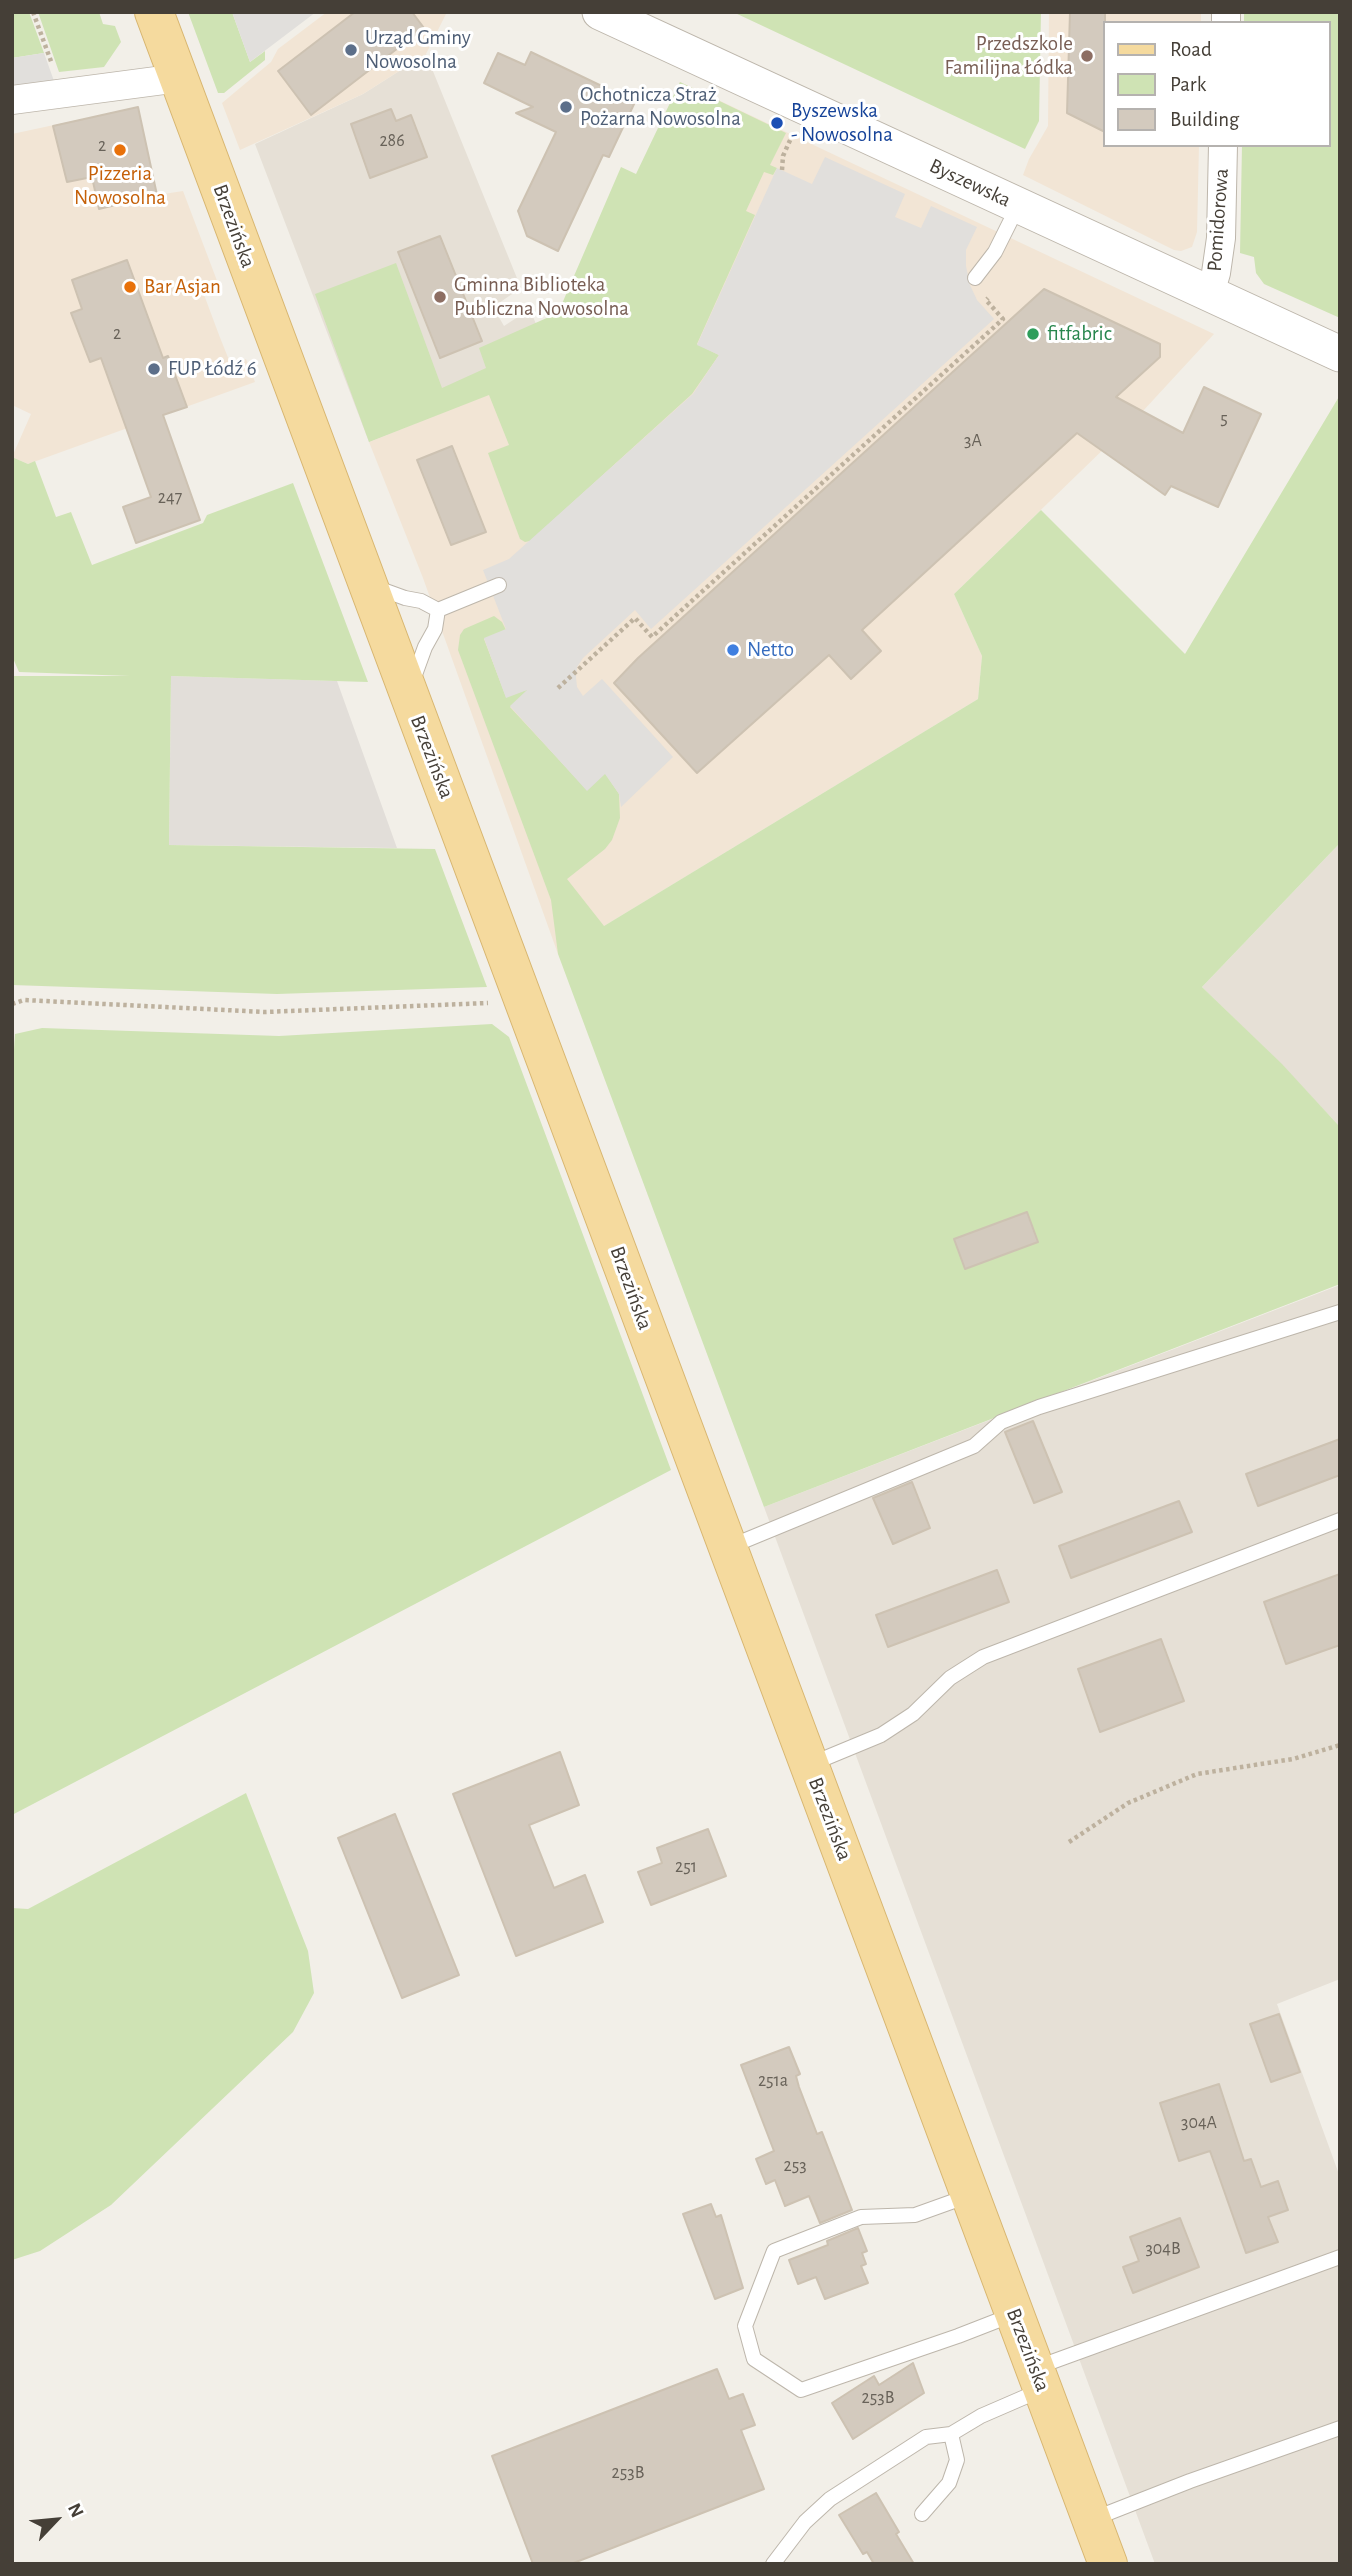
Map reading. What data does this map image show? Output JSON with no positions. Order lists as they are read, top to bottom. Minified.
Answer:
{"streets":{"main road":["Brzezińska"],"street":["Byszewska","Pomidorowa"]},"crossings":[["Byszewska","Pomidorowa"]],"places":["Urząd Gminy Nowosolna","Przedszkole Familijna Łódka","Ochotnicza Straż Pożarna Nowosolna","Byszewska - Nowosolna","Pizzeria Nowosolna","Bar Asjan","Gminna Biblioteka Publiczna Nowosolna","fitfabric","FUP Łódź 6","Netto"],"house_numbers":["286","2","2","5","3A","247","251","251a","304A","253","304B","253B","253B"],"legend":["Road","Park","Building"],"north":"top right"}
